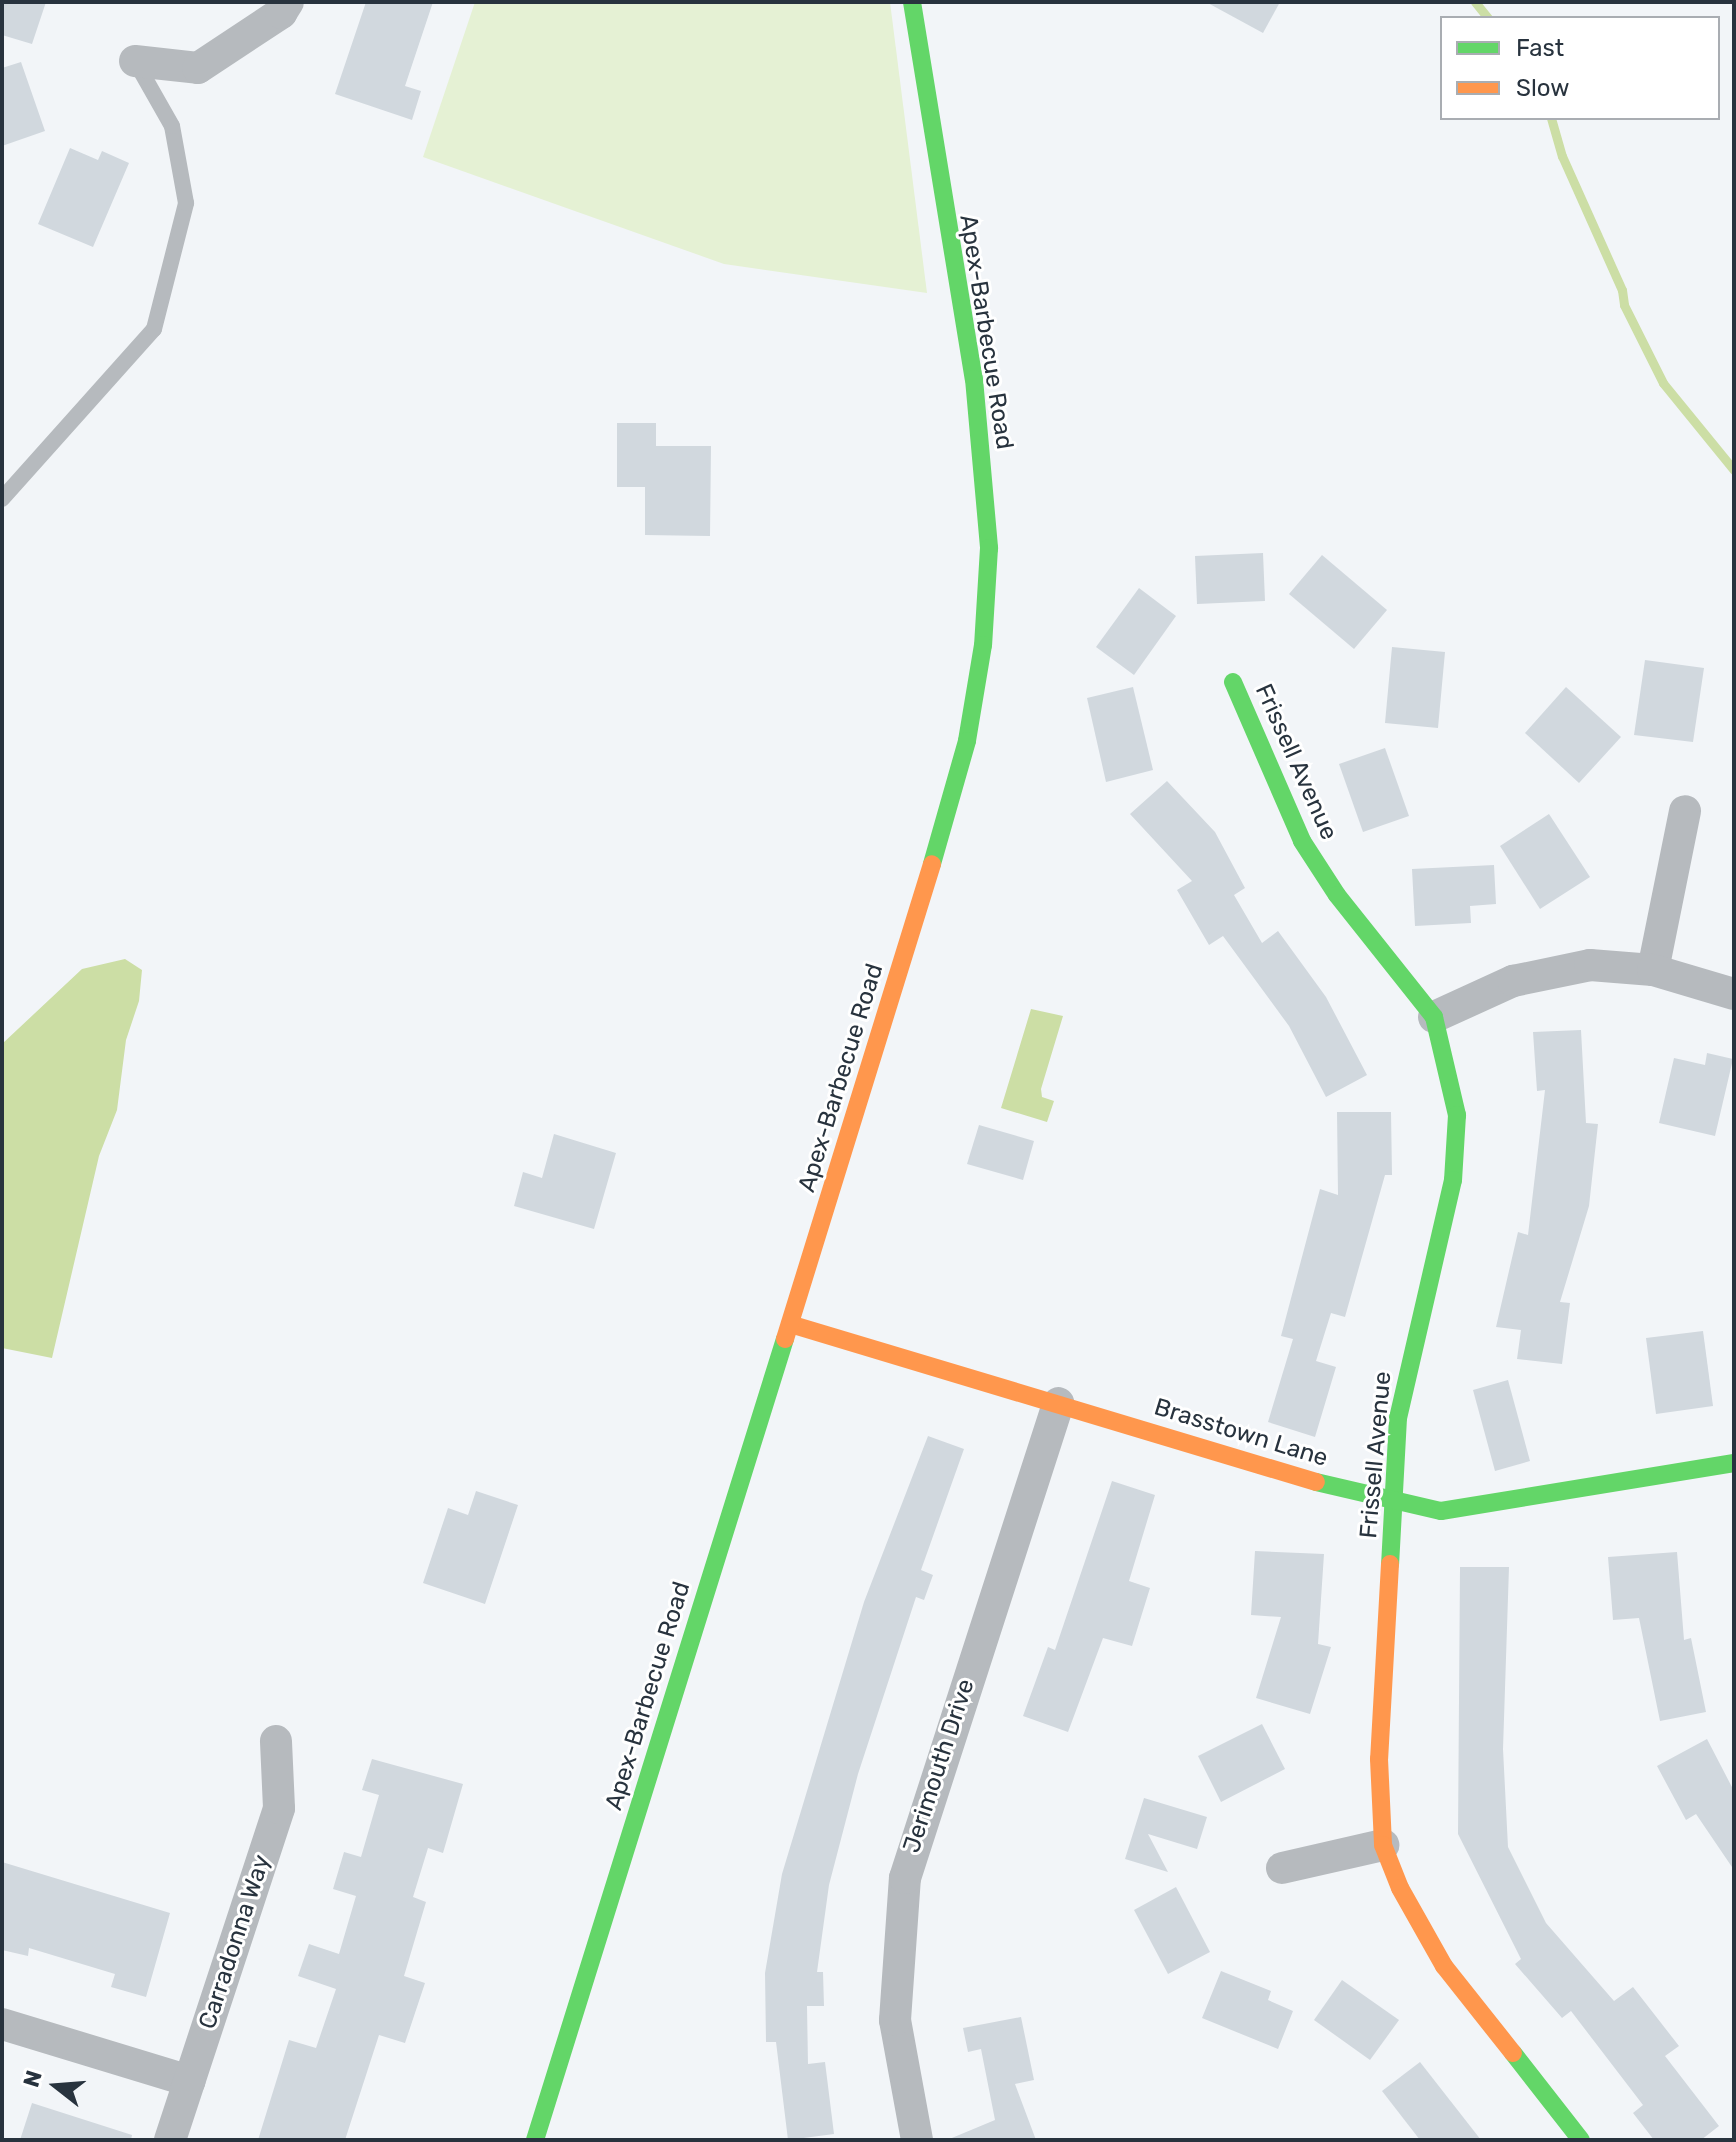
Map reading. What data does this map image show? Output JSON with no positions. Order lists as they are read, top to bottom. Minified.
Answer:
{"streets":{"street":["Apex-Barbecue Road","Frissell Avenue","Brasstown Lane","Jerimouth Drive","Carradonna Way"]},"crossings":[["Apex-Barbecue Road","Brasstown Lane"],["Frissell Avenue","Brasstown Lane"],["Brasstown Lane","Jerimouth Drive"]],"legend":["Fast","Slow"],"north":"left"}
